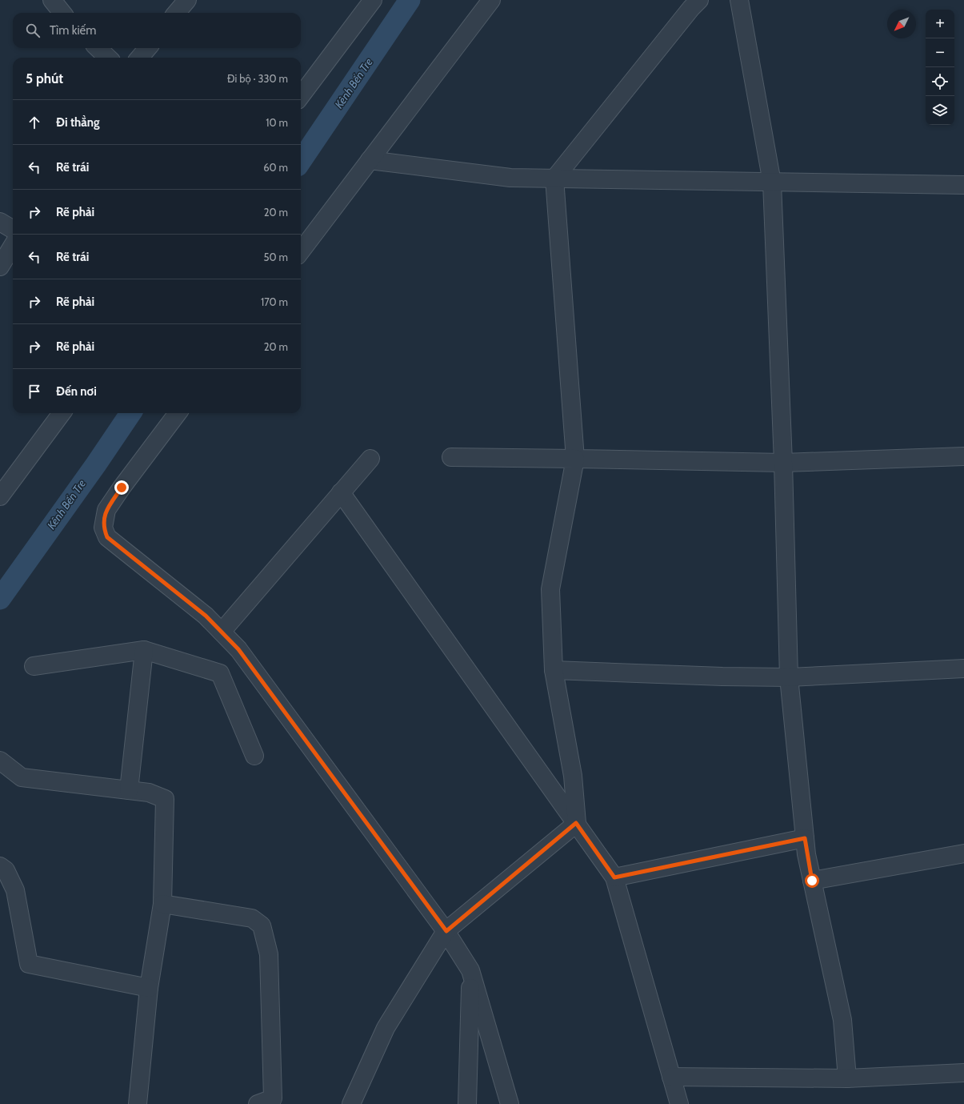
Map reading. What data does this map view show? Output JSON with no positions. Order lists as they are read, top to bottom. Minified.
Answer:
{"water":["Kênh Bến Tre"],"north":"bottom left","page":{"map_buttons":["+","−"],"search":"Tìm kiếm","heading":["5 phút","Đi bộ · 330 m"],"list":[["Đi thẳng","10 m"],["Rẽ trái","60 m"],["Rẽ phải","20 m"],["Rẽ trái","50 m"],["Rẽ phải","170 m"],["Rẽ phải","20 m"],"Đến nơi"]}}
